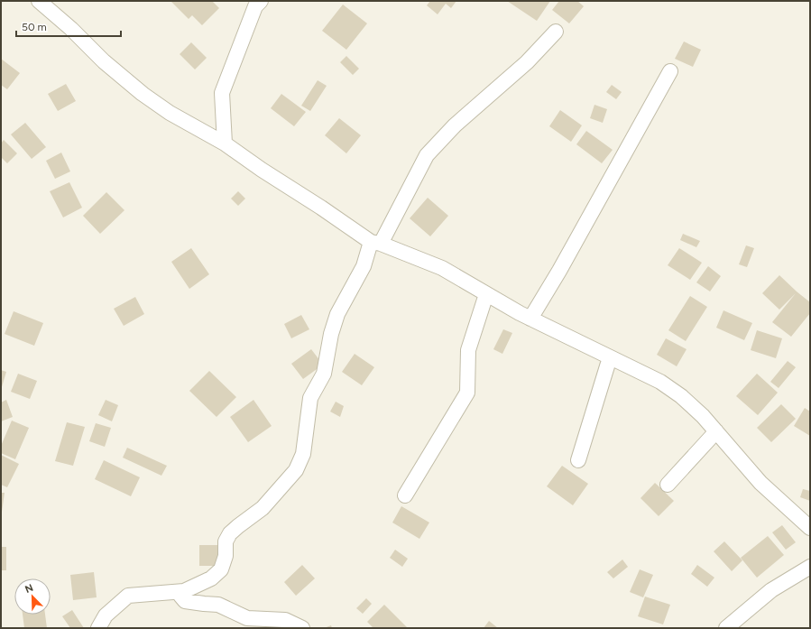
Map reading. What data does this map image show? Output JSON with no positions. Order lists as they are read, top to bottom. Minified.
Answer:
{"scale_bar":"50 m","north":"top left"}
